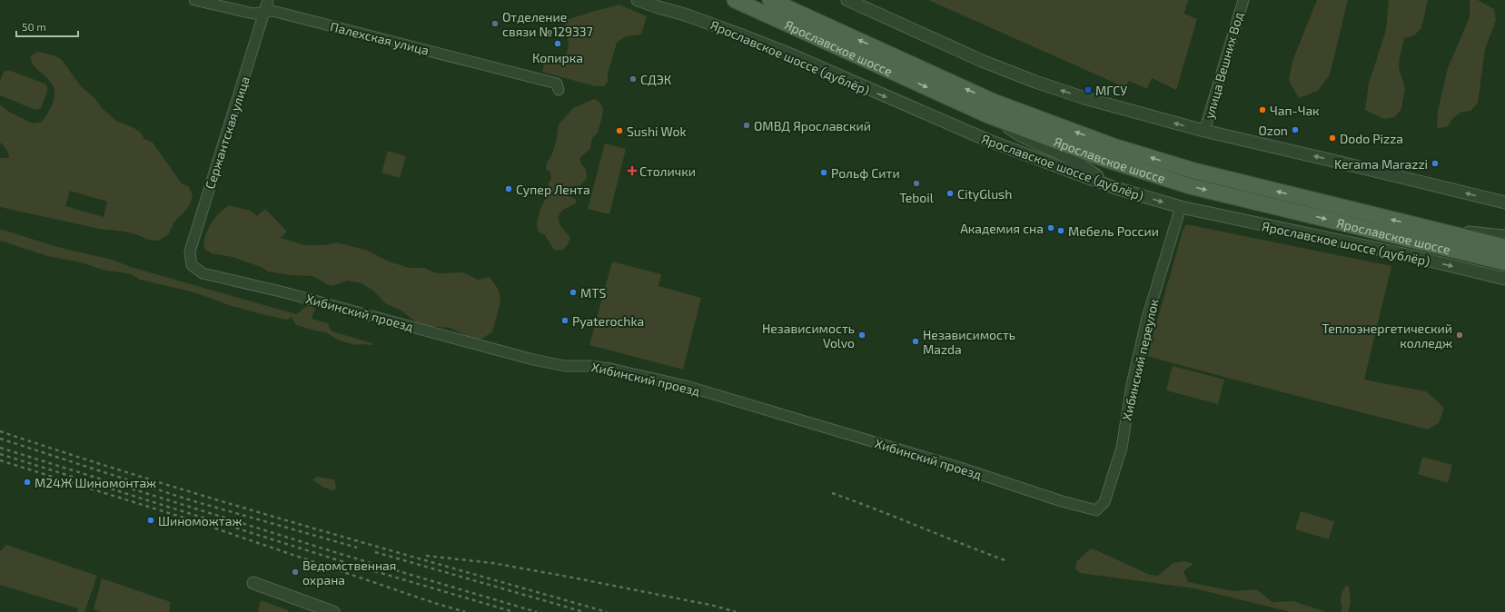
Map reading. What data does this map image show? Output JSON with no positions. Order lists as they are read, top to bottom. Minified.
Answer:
{"streets":{"main road":["Ярославское шоссе"],"street":["Палехская улица","Ярославское шоссе (дублёр)","улица Вешних Вод","Сержантская улица","Хибинский проезд","Хибинский переулок"]},"crossings":[["Палехская улица","Сержантская улица"],["Ярославское шоссе (дублёр)","Хибинский переулок"],["Сержантская улица","Хибинский проезд"],["Хибинский проезд","Хибинский переулок"]],"places":{"other":["Отделение связи №129337","Копирка","СДЭК","Чап-Чак","ОМВД Ярославский","Ozon","Sushi Wok","Dodo Pizza","Kerama Marazzi","Рольф Сити","Teboil","Супер Лента","CityGlush","Академия сна","Мебель России","MTS","Pyaterochka","Независимость Volvo","Теплоэнергетический колледж","Независимость Mazda","М24Ж Шиномонтаж","Шиноможтаж","Ведомственная охрана"],"transit":["МГСУ"],"health":["Столички"]},"scale_bar":"50 m"}
